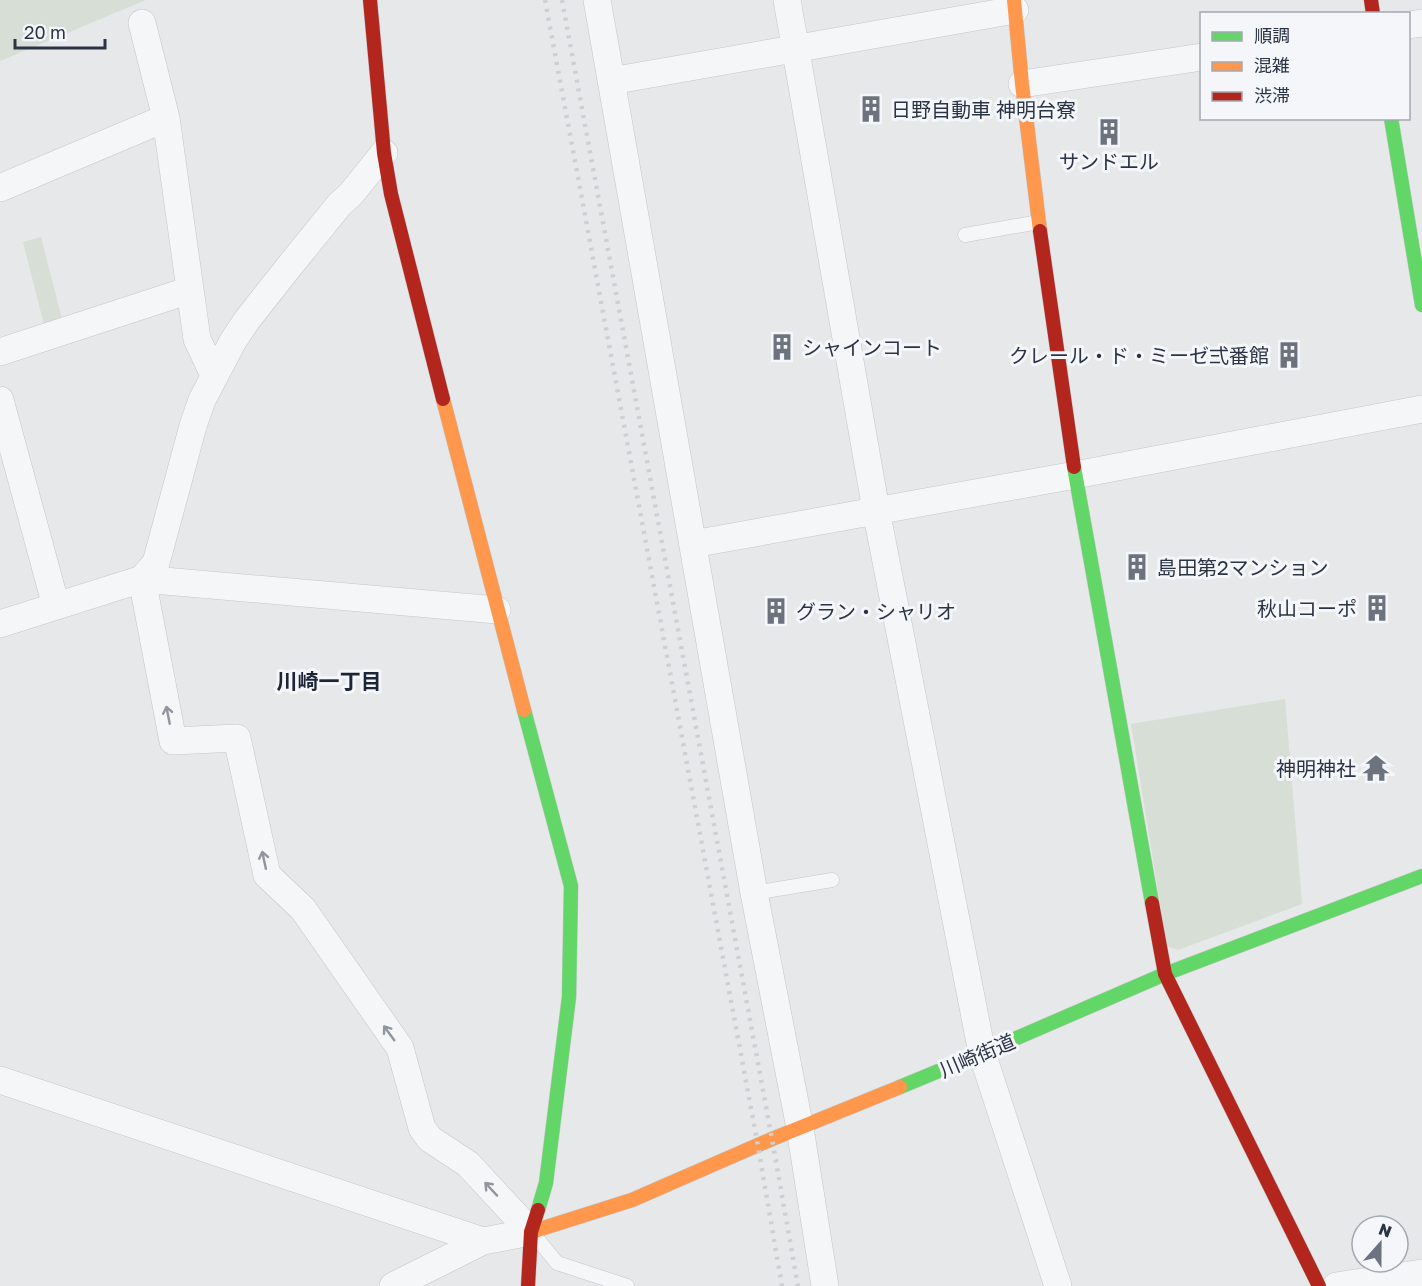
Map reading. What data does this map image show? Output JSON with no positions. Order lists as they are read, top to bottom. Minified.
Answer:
{"streets":{"street":["川崎街道"]},"districts":["川崎一丁目"],"places":{"building":["日野自動車 神明台寮","サンドエル","シャインコート","クレール・ド・ミーゼ弍番館","島田第2マンション","秋山コーポ","グラン・シャリオ"],"temple":["神明神社"]},"legend":["順調","混雑","渋滞"],"scale_bar":"20 m","north":"top"}
